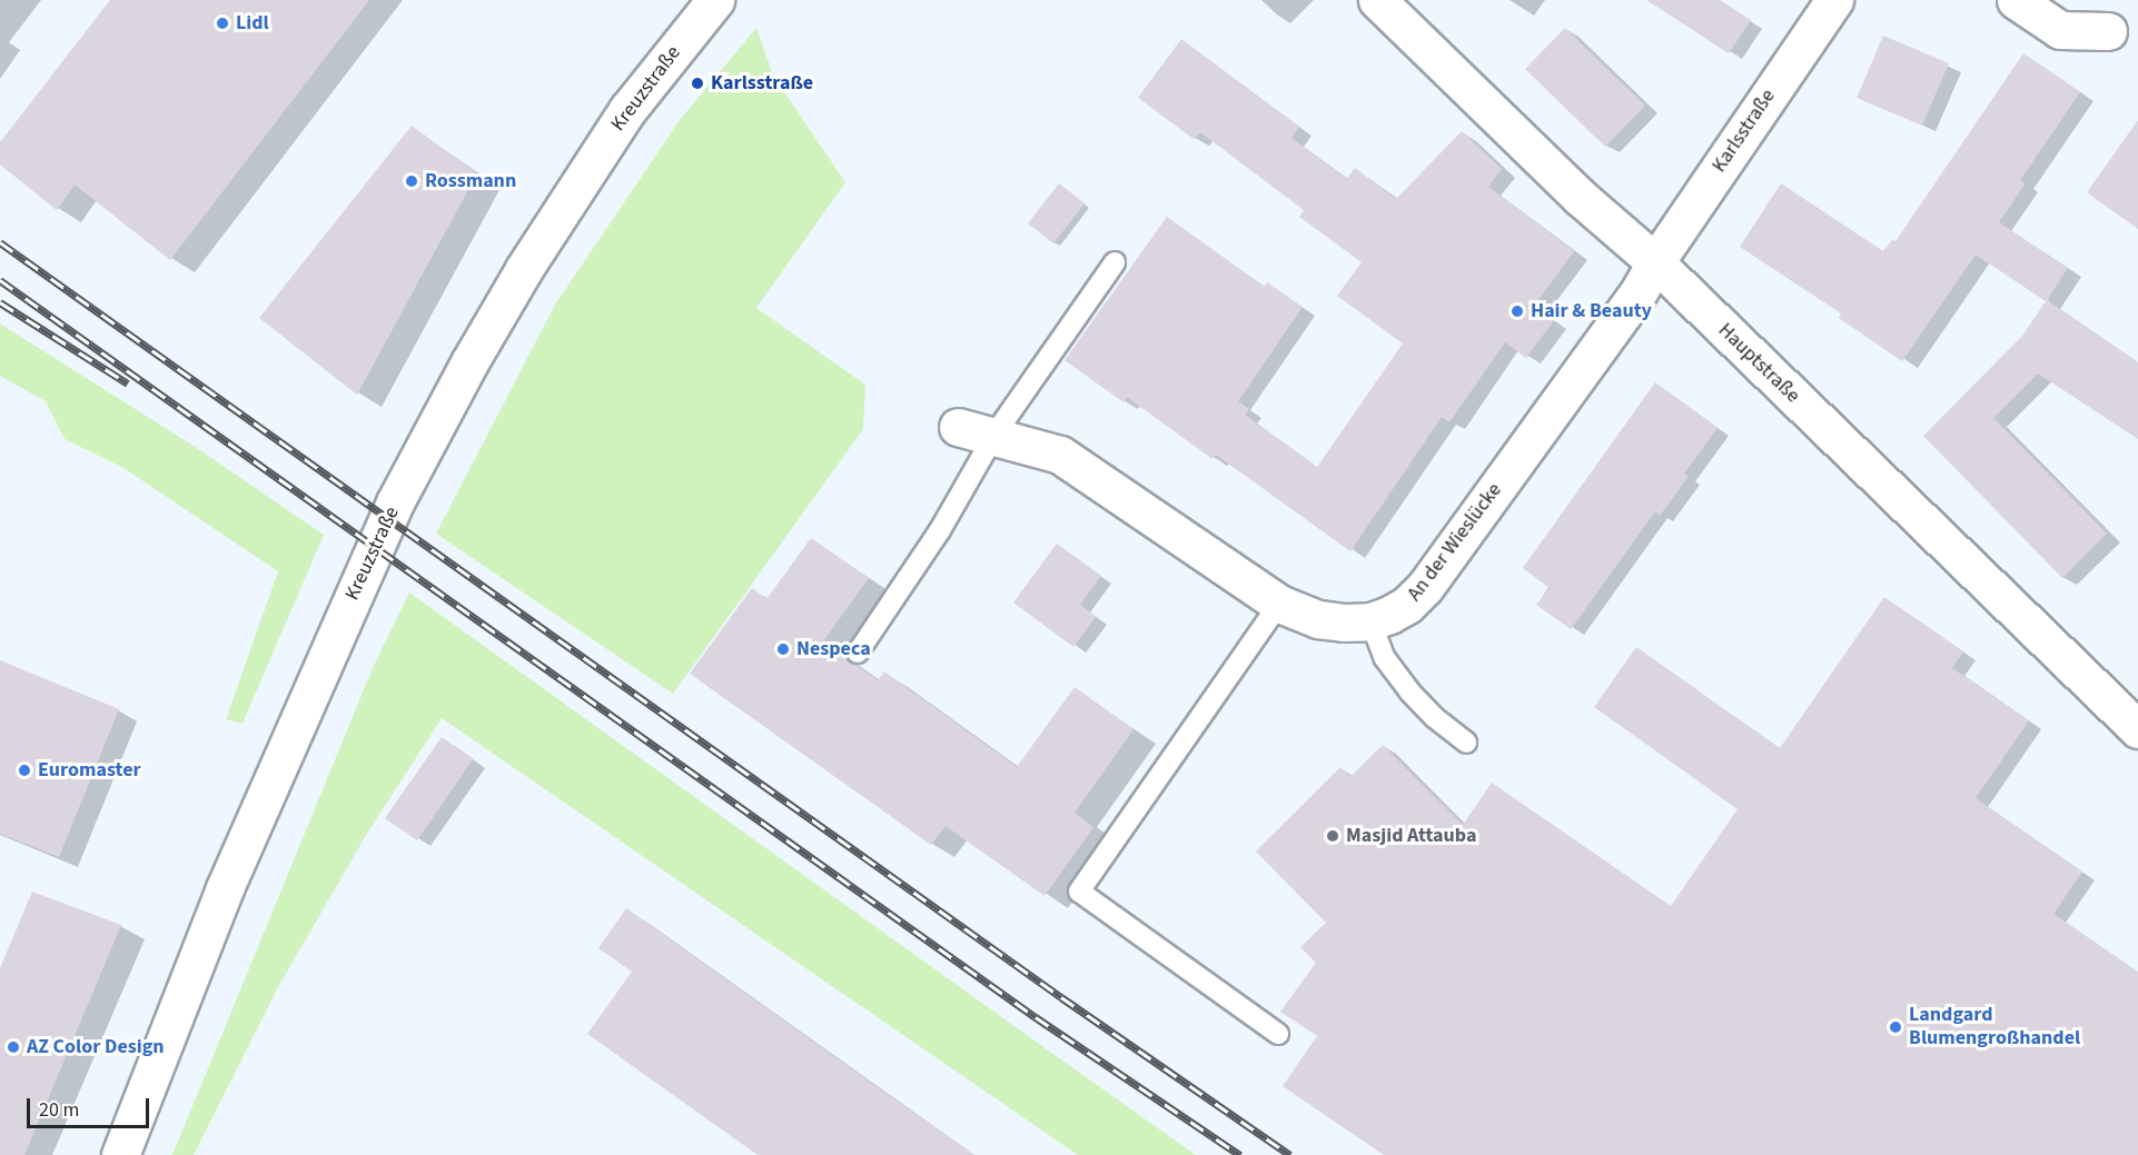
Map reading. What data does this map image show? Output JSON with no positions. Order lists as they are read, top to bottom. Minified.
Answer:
{"streets":{"street":["Kreuzstraße","Karlsstraße","Hauptstraße","An der Wieslücke"]},"crossings":[["Karlsstraße","Hauptstraße"],["Karlsstraße","An der Wieslücke"],["Hauptstraße","An der Wieslücke"]],"places":["Lidl","Karlsstraße","Rossmann","Hair & Beauty","Nespeca","Euromaster","Masjid Attauba","Landgard Blumengroßhandel","AZ Color Design"],"scale_bar":"20 m"}
